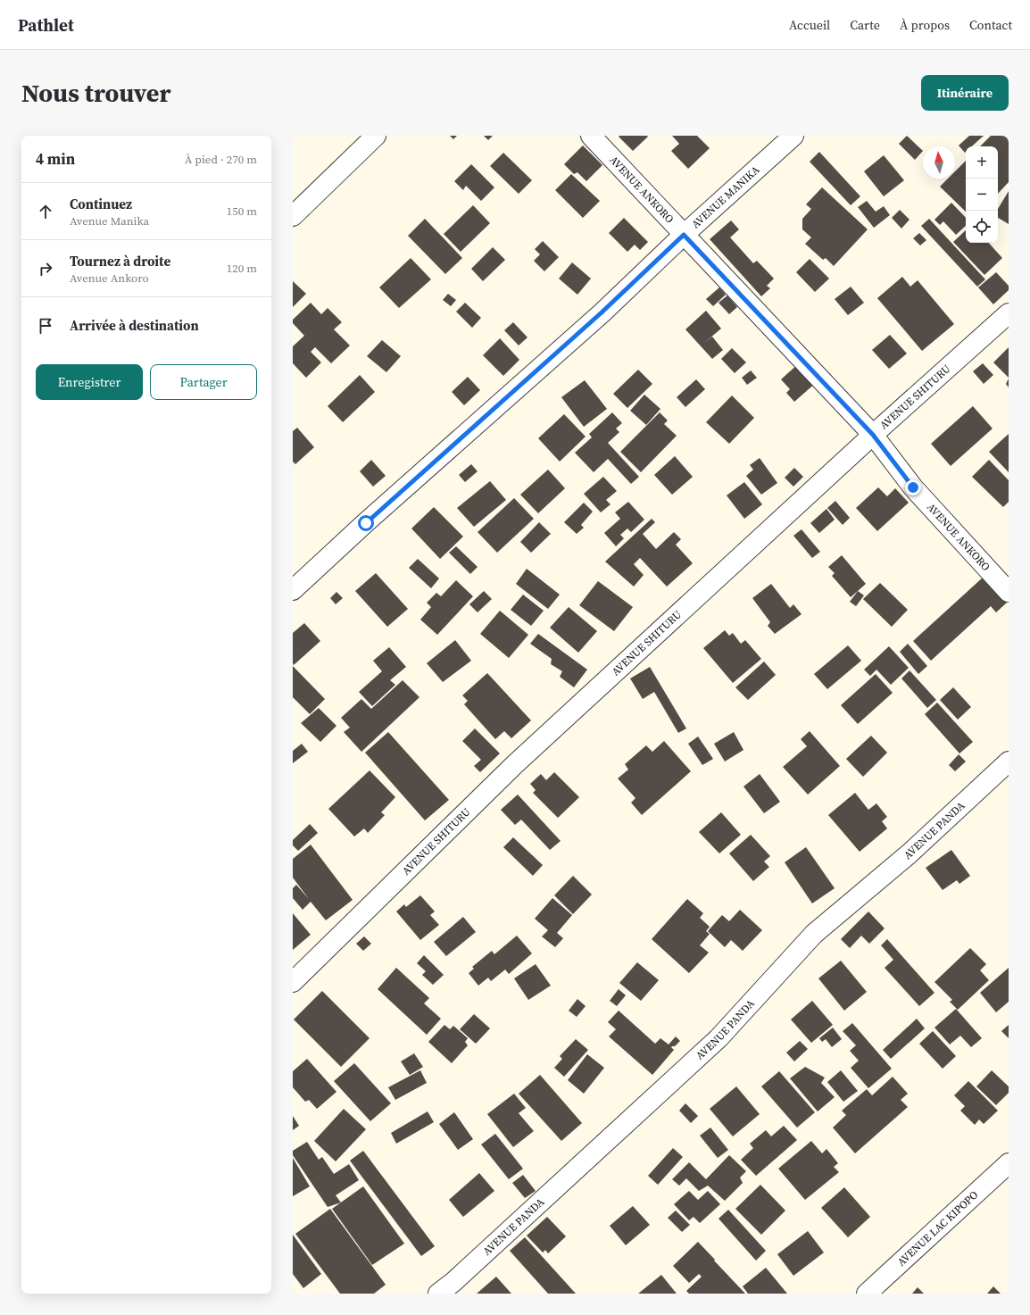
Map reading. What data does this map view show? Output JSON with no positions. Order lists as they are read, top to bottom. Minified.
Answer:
{"streets":{"street":["AVENUE ANKORO","AVENUE MANIKA","AVENUE SHITURU","AVENUE PANDA","AVENUE LAC KIPOPO"]},"crossings":[["AVENUE ANKORO","AVENUE MANIKA"],["AVENUE ANKORO","AVENUE SHITURU"]],"north":"top","page":{"header":"Pathlet","nav":["Accueil","Carte","À propos","Contact"],"buttons":["Itinéraire",["Enregistrer","Partager"]],"title":"Nous trouver","heading":["4 min","À pied · 270 m"],"map_buttons":["+","−"],"list":[["Continuez","Avenue Manika","150 m"],["Tournez à droite","Avenue Ankoro","120 m"],"Arrivée à destination"]}}
